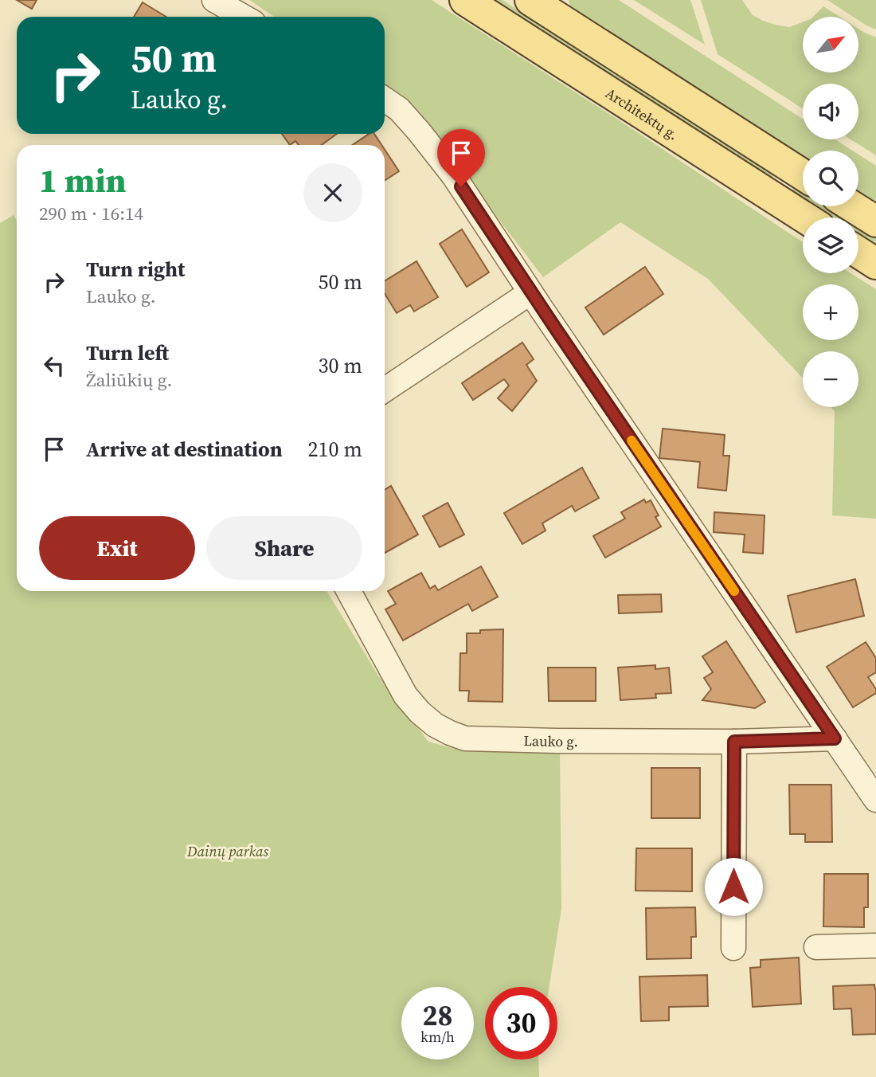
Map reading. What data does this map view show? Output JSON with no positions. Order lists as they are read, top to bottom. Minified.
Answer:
{"streets":{"main road":["Architektų g."],"street":["Lauko g."]},"parks":["Dainų parkas"],"north":"top right","page":{"map_buttons":["+","−"],"turn":["50 m","Lauko g."],"heading":["1 min","290 m · 16:14"],"list":[{"name":"Turn right","note":"Lauko g.","value":"50 m"},{"name":"Turn left","note":"Žaliūkių g.","value":"30 m"},{"name":"Arrive at destination","value":"210 m"}],"buttons":["Exit","Share"],"speed":"28 km/h","limit":"30"}}
